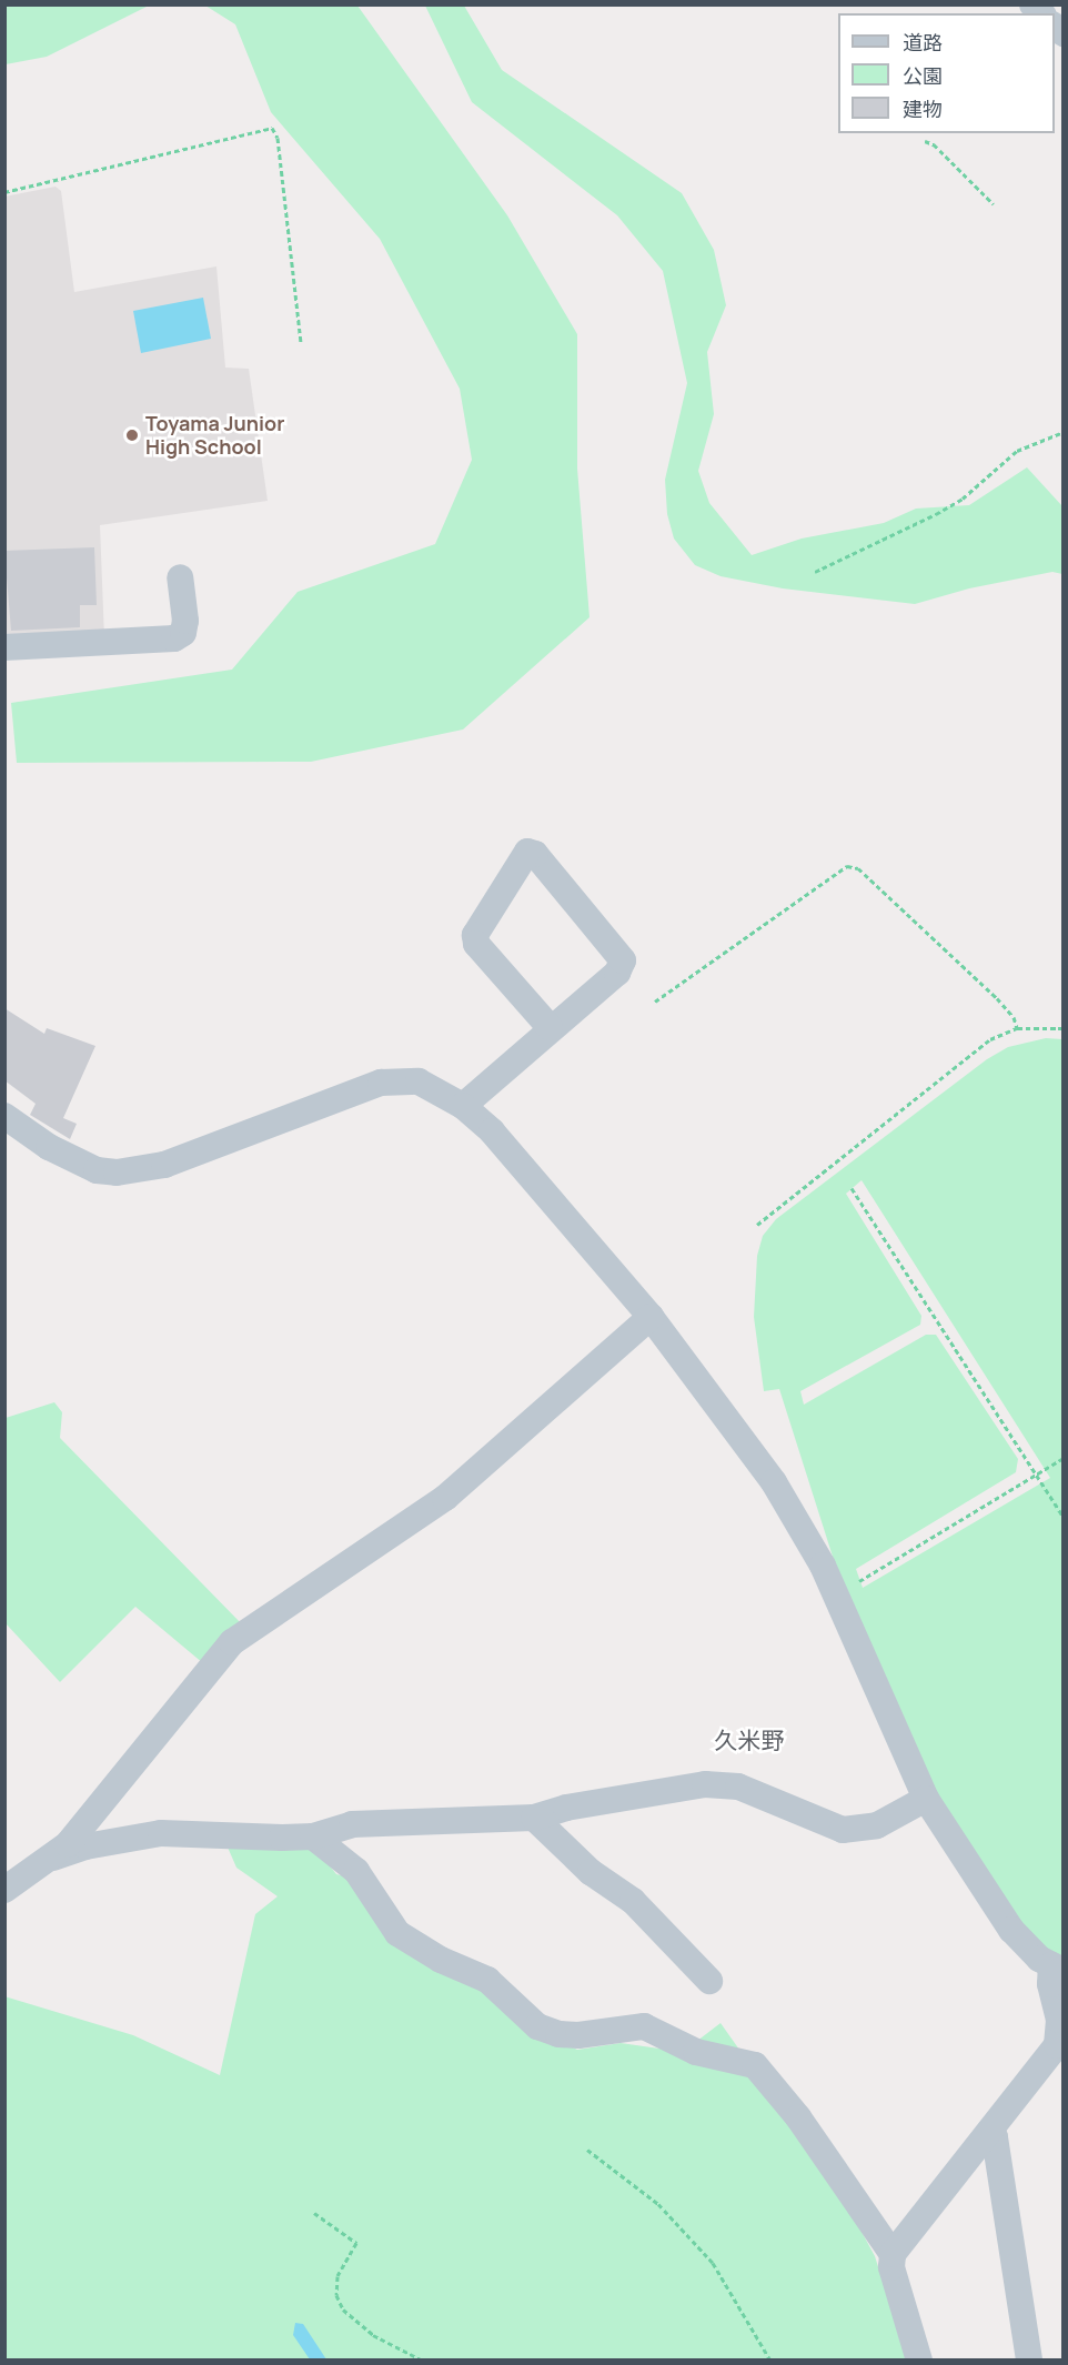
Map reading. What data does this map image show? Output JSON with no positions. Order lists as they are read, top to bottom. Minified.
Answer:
{"districts":["久米野"],"places":["Toyama Junior High School"],"legend":["道路","公園","建物"]}
